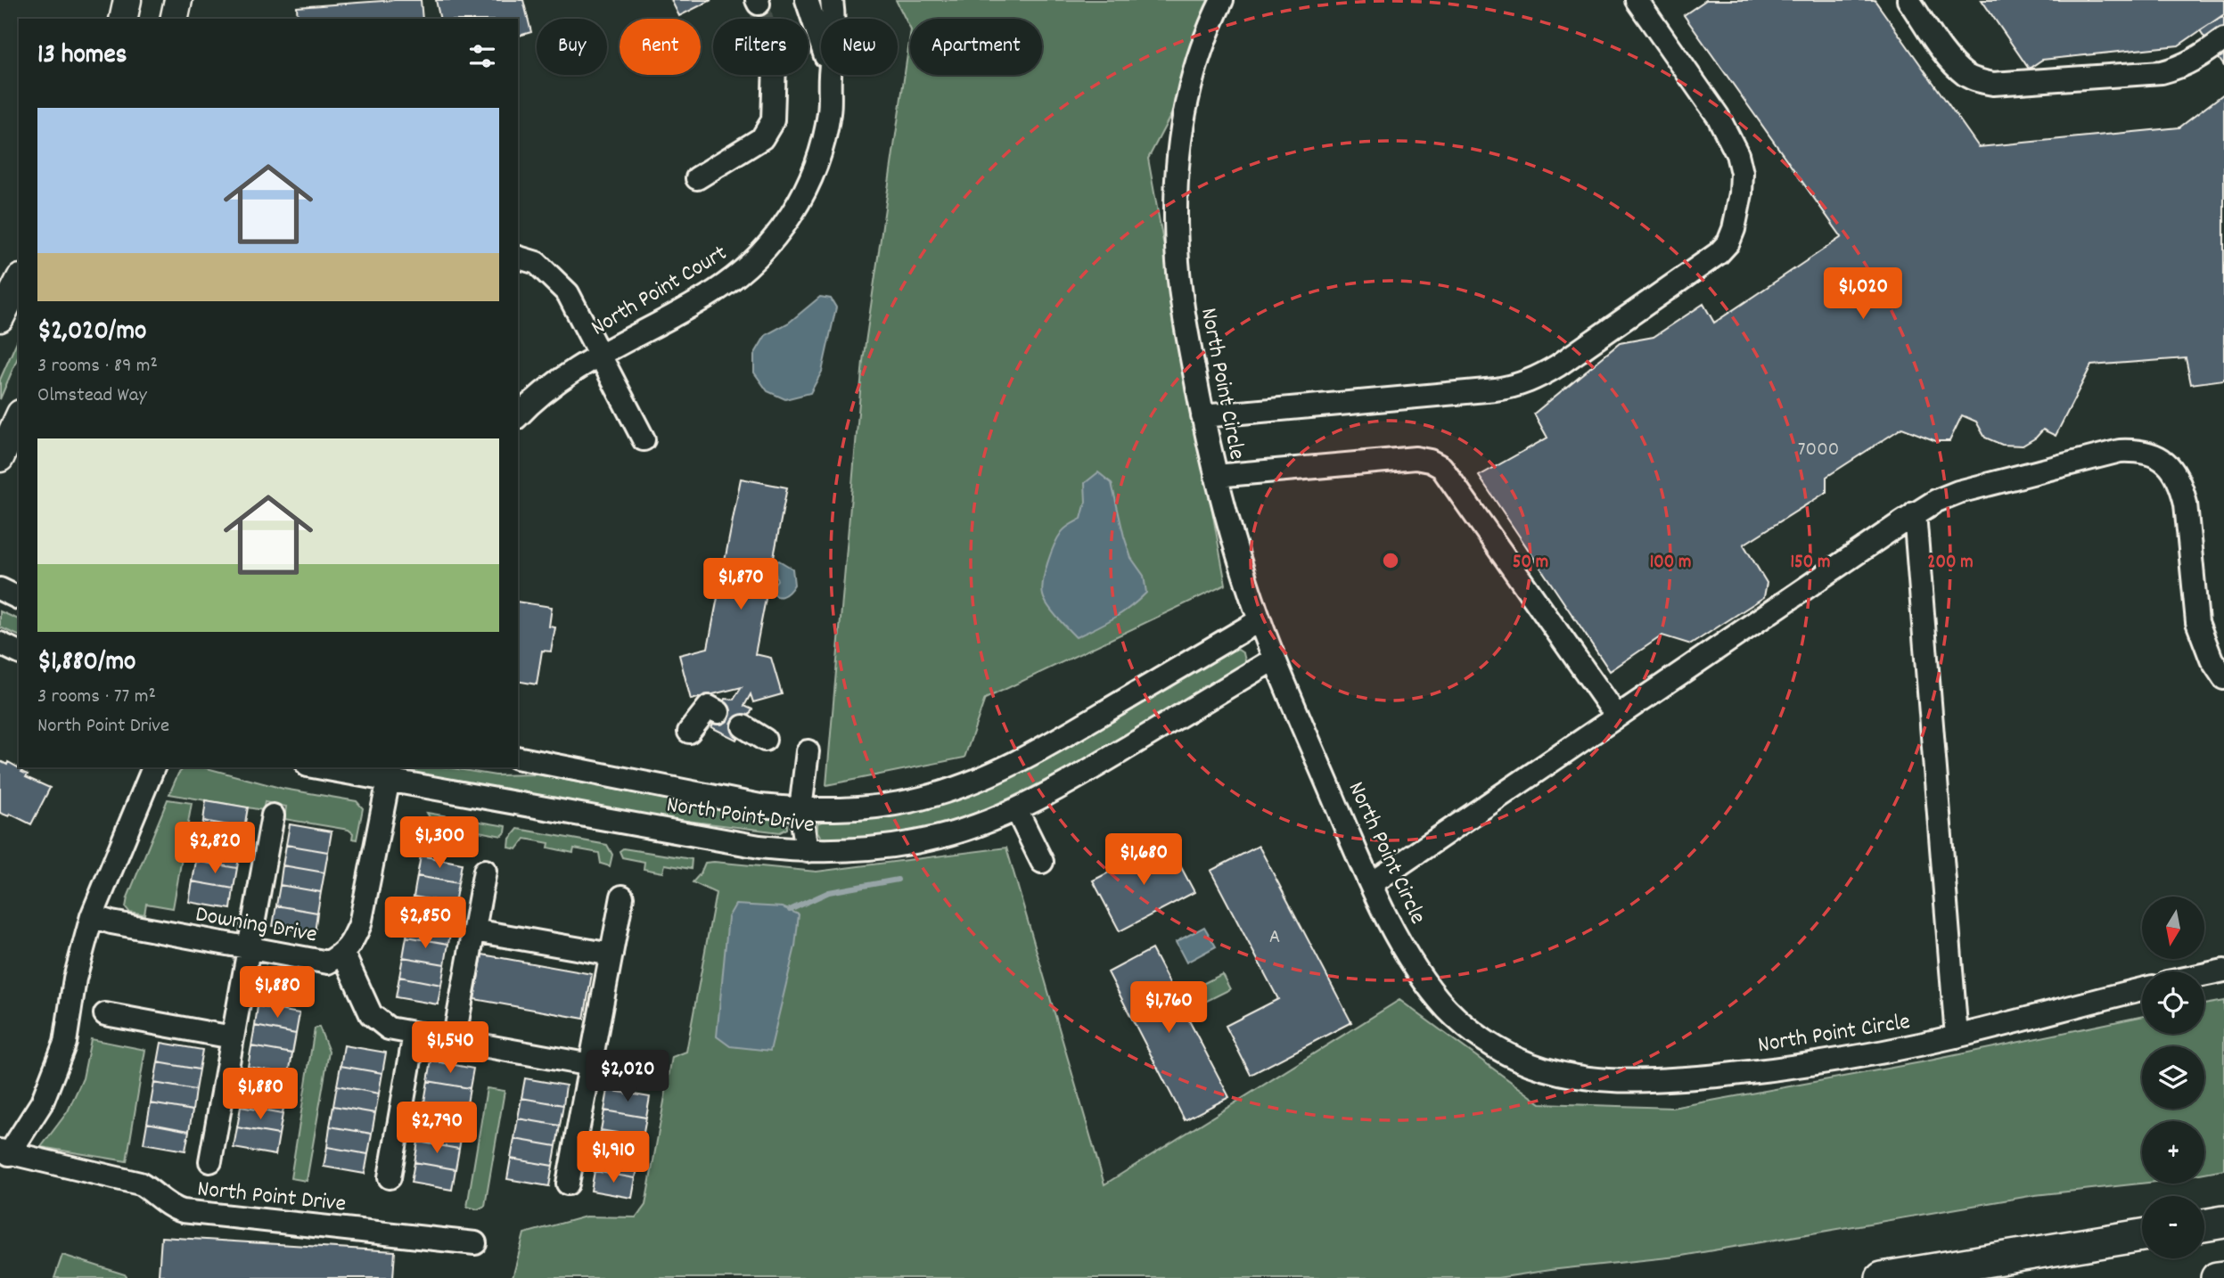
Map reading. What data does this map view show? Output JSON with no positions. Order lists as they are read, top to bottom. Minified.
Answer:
{"streets":{"street":["North Point Court","North Point Circle","North Point Drive","Downing Drive"]},"crossings":[["North Point Circle","North Point Drive"],["North Point Drive","Downing Drive"]],"house_numbers":["7000","A"],"north":"bottom","page":{"chip":["Buy","Rent","Filters","New","Apartment"],"heading":"13 homes","list":[{"name":"$2,020/mo","note":"3 rooms · 89 m² · Olmstead Way"},{"name":"$1,880/mo","note":"3 rooms · 77 m² · North Point Drive"}],"price":["$1,020","$1,870","$1,300","$2,820","$1,680","$2,850","$1,880","$1,760","$1,540","$2,020","$1,880","$2,790","$1,910"],"map_buttons":["+","−"]},"rings":["50 m","100 m","150 m","200 m"]}
